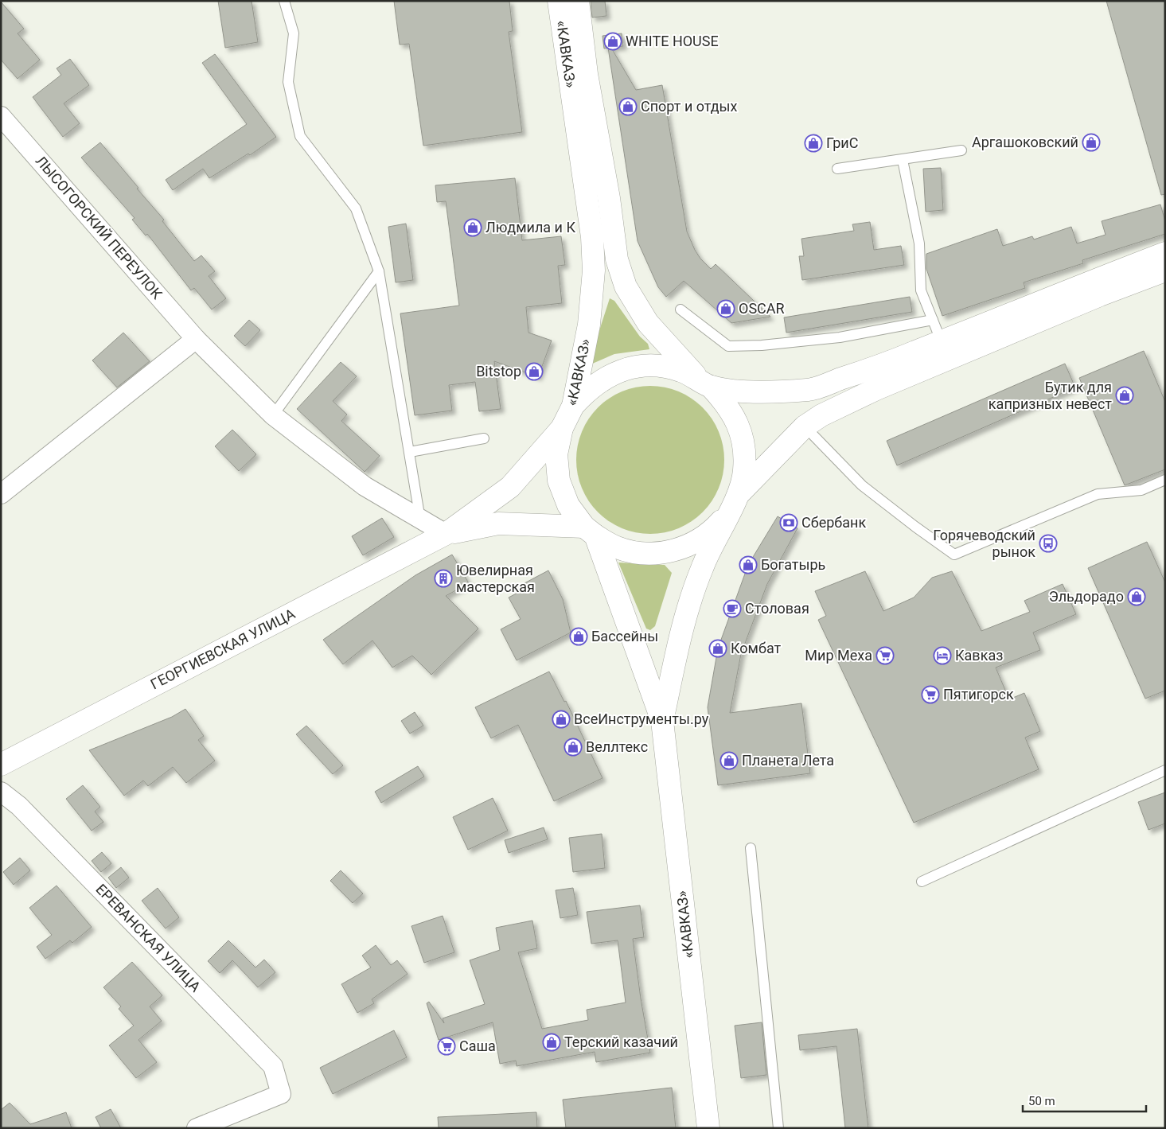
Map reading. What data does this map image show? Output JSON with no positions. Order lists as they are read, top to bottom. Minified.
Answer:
{"streets":{"main road":["«КАВКАЗ»","ГЕОРГИЕВСКАЯ УЛИЦА"],"street":["ЛЫСОГОРСКИЙ ПЕРЕУЛОК","ЕРЕВАНСКАЯ УЛИЦА"]},"crossings":[["ЛЫСОГОРСКИЙ ПЕРЕУЛОК","ГЕОРГИЕВСКАЯ УЛИЦА"]],"places":{"shop":["WHITE HOUSE","Спорт и отдых","Аргашоковский","ГриС","Людмила и К","OSCAR","Bitstop","Бутик для капризных невест","Богатырь","Эльдорадо","Бассейны","Комбат","ВсеИнструменты.ру","Веллтекс","Планета Лета","Терский казачий"],"bank":["Сбербанк"],"bus stop":["Горячеводский рынок"],"building":["Ювелирная мастерская"],"cafe":["Столовая"],"supermarket":["Мир Меха","Пятигорск","Саша"],"hotel":["Кавказ"]},"scale_bar":"50 m"}
